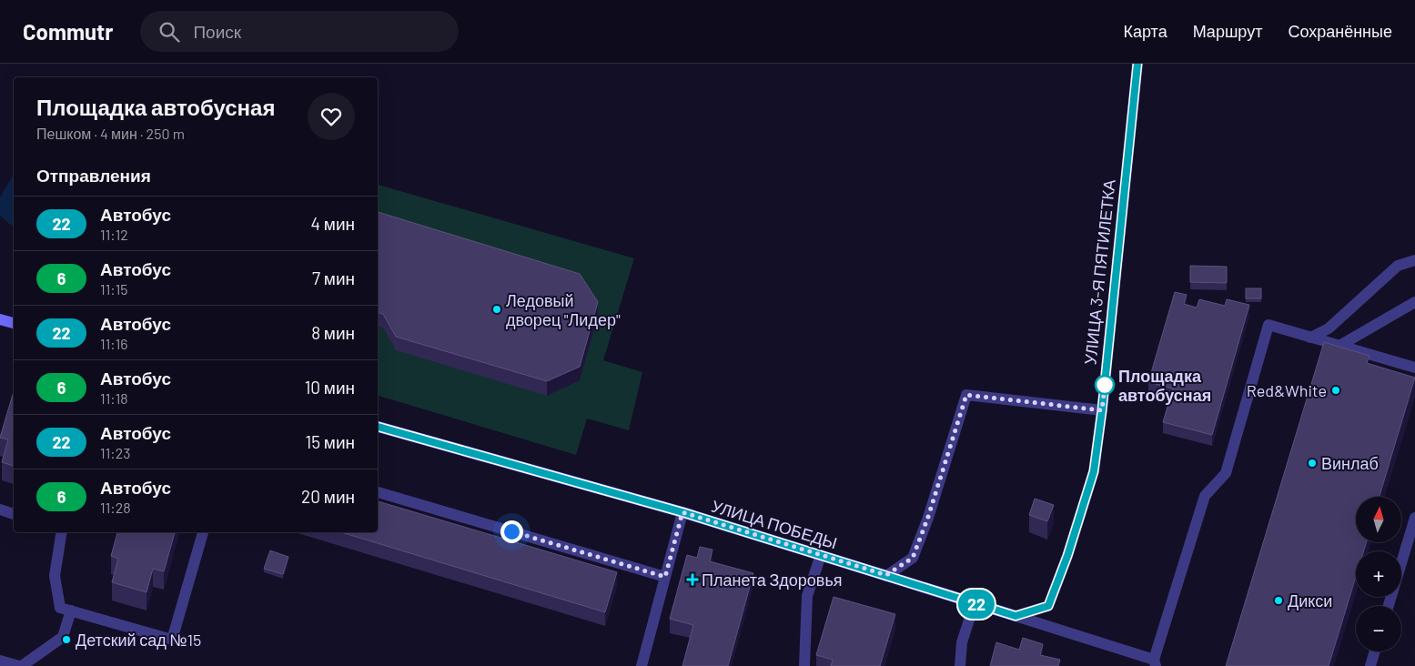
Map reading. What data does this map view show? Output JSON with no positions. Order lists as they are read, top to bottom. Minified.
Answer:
{"streets":{"street":["УЛИЦА 3-Я ПЯТИЛЕТКА","УЛИЦА ПОБЕДЫ"]},"crossings":[["УЛИЦА 3-Я ПЯТИЛЕТКА","УЛИЦА ПОБЕДЫ"]],"places":{"other":["Ледовый дворец \"Лидер\"","Площадка автобусная","Red&White","Винлаб","Дикси","Детский сад №15"],"health":["Планета Здоровья"]},"lines":["bus line 22"],"north":"top","page":{"header":"Commutr","search":"Поиск","nav":["Карта","Маршрут","Сохранённые"],"on_map":"22","heading":[["Площадка автобусная","Пешком · 4 мин · 250 m"],"Отправления"],"list":[{"mark":"22","name":"Автобус","note":"11:12","value":"4 мин"},{"mark":"6","name":"Автобус","note":"11:15","value":"7 мин"},{"mark":"22","name":"Автобус","note":"11:16","value":"8 мин"},{"mark":"6","name":"Автобус","note":"11:18","value":"10 мин"},{"mark":"22","name":"Автобус","note":"11:23","value":"15 мин"},{"mark":"6","name":"Автобус","note":"11:28","value":"20 мин"}],"map_buttons":["+","−"]}}
